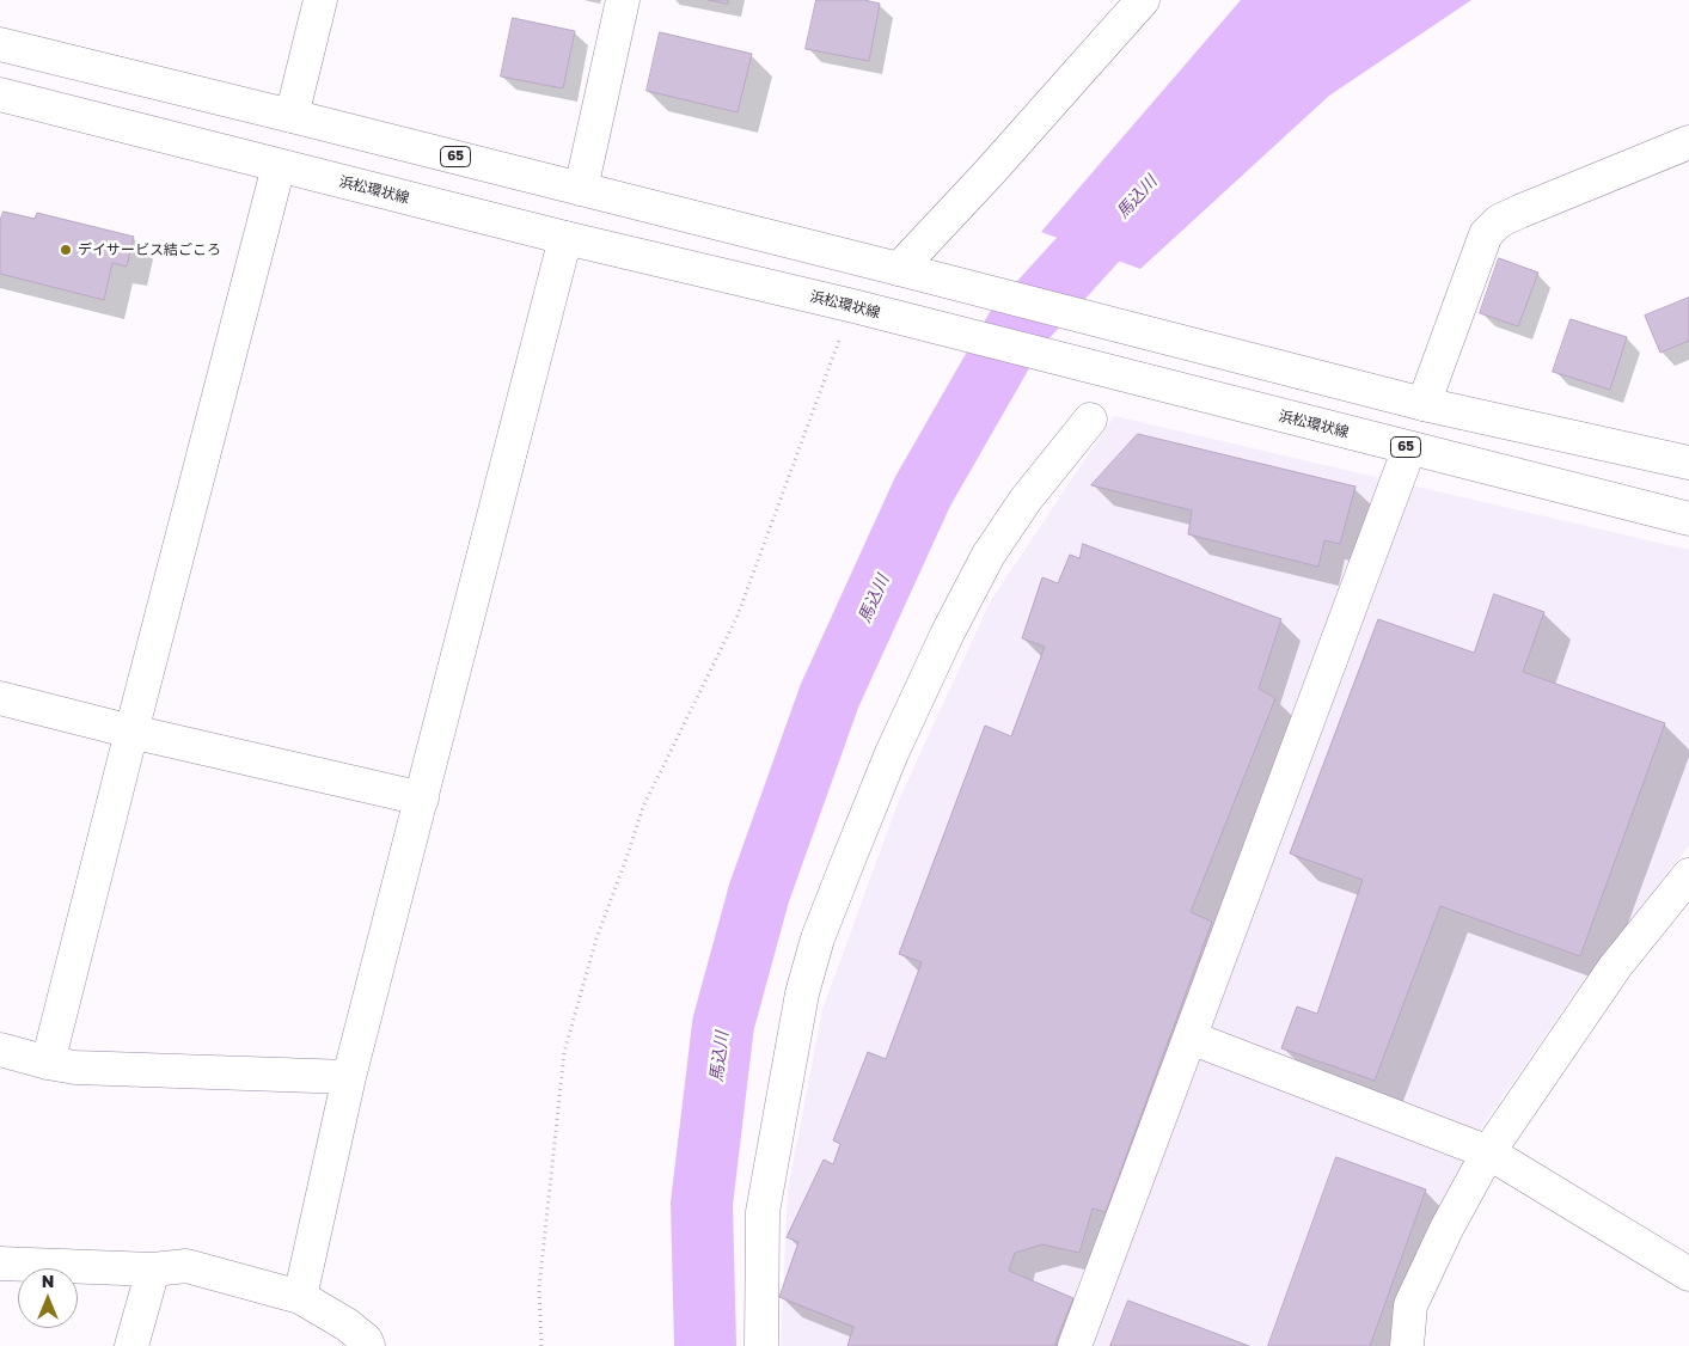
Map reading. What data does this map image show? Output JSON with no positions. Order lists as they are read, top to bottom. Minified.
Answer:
{"streets":{"street":["65","浜松環状線"]},"water":["馬込川"],"places":["デイサービス結ごころ"],"north":"top"}
